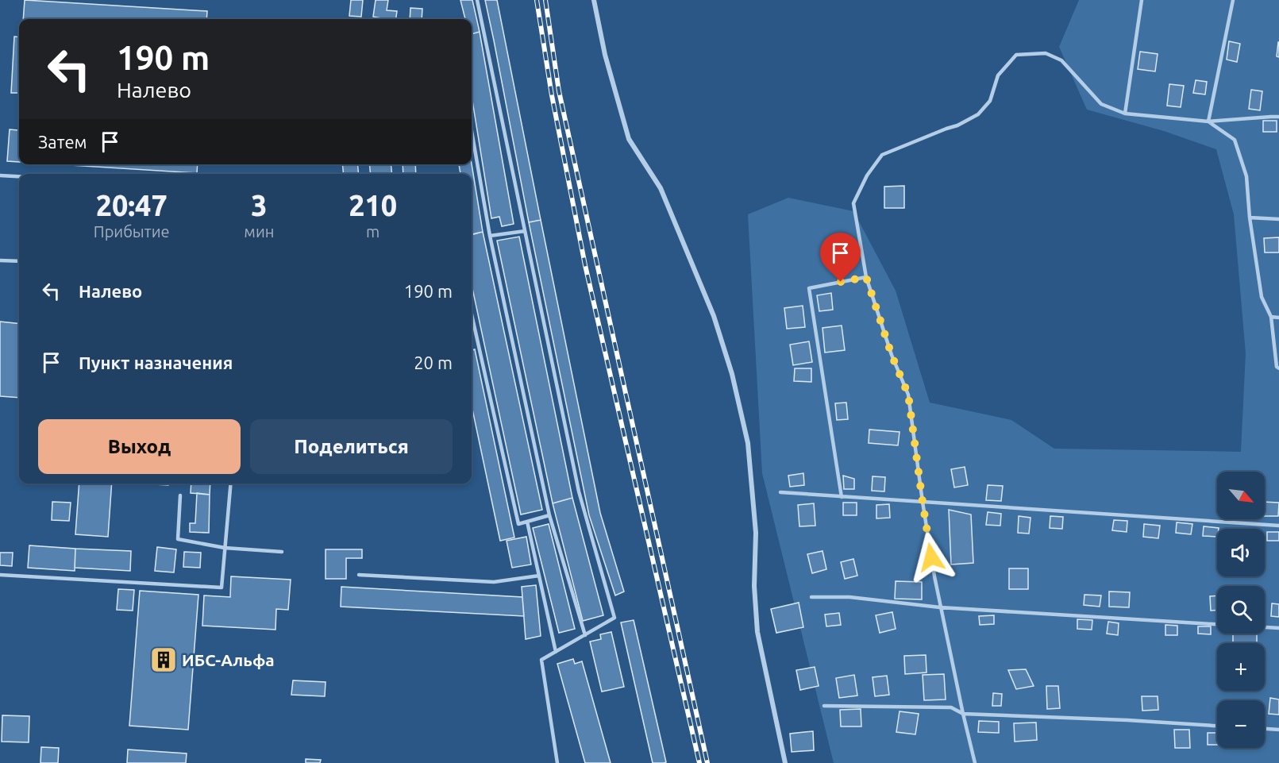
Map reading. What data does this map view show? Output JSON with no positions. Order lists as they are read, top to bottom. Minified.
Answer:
{"places":{"building":["ИБС-Альфа"]},"north":"bottom right","page":{"turn":["190 m","Налево"],"then":"Затем","eta":["20:47","Прибытие","3","мин","210","m"],"list":[{"name":"Налево","value":"190 m"},{"name":"Пункт назначения","value":"20 m"}],"buttons":["Выход","Поделиться"],"map_buttons":["+","−"]}}
